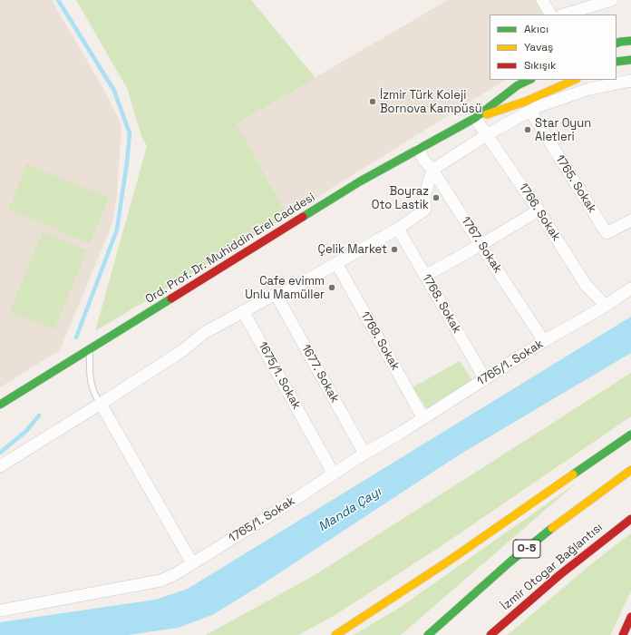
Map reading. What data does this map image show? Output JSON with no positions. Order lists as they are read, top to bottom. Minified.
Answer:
{"streets":{"main road":["Ord. Prof. Dr. Muhiddin Erel Caddesi","O-5","İzmir Otogar Bağlantısı"],"street":["1765. Sokak","1766. Sokak","1767. Sokak","1768. Sokak","1769. Sokak","1765/1. Sokak","1677. Sokak","1675/1. Sokak"]},"crossings":[["1766. Sokak","Ord. Prof. Dr. Muhiddin Erel Caddesi"],["1766. Sokak","1765/1. Sokak"],["1767. Sokak","Ord. Prof. Dr. Muhiddin Erel Caddesi"],["1767. Sokak","1765/1. Sokak"],["1768. Sokak","1765/1. Sokak"],["1769. Sokak","1765/1. Sokak"],["1765/1. Sokak","1677. Sokak"],["1765/1. Sokak","1675/1. Sokak"]],"water":["Manda Çayı"],"places":["İzmir Türk Koleji Bornova Kampüsü","Star Oyun Aletleri","Boyraz Oto Lastik","Çelik Market","Cafe evimm Unlu Mamüller"],"legend":["Akıcı","Yavaş","Sıkışık"]}
